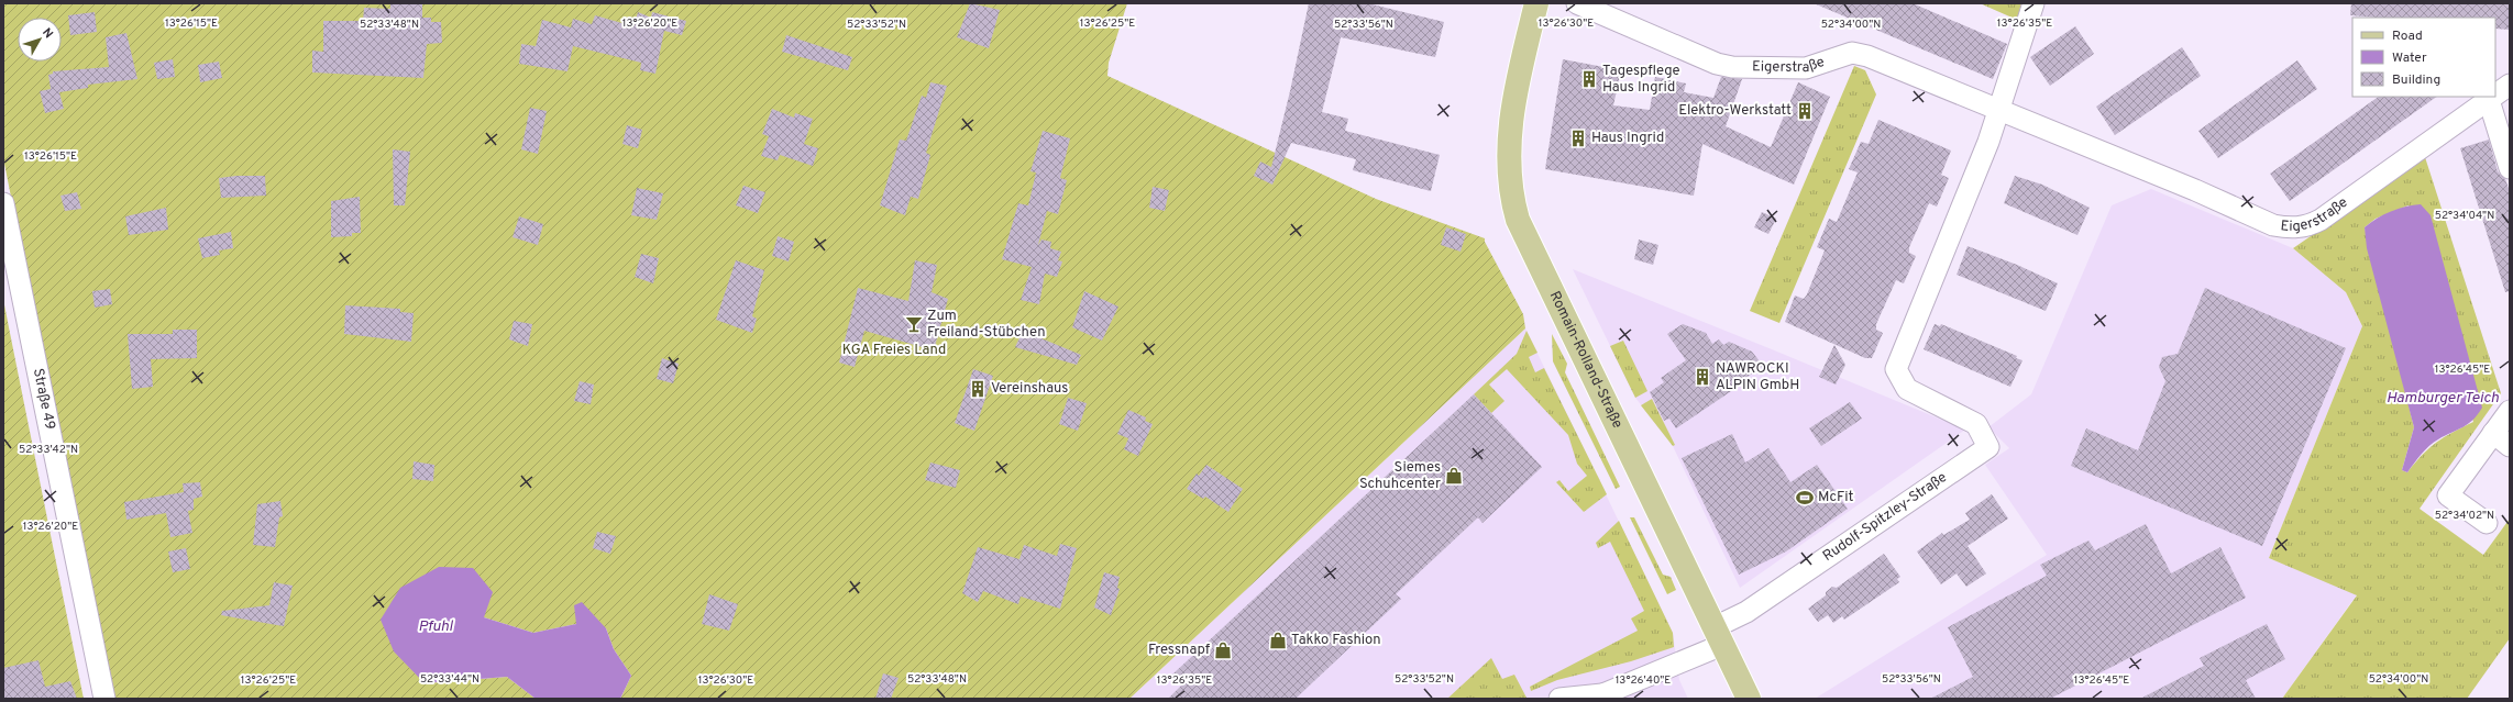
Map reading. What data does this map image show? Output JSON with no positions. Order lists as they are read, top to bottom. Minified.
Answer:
{"streets":{"main road":["Romain-Rolland-Straße"],"street":["Eigerstraße","Straße 49","Rudolf-Spitzley-Straße"]},"crossings":[["Eigerstraße","Rudolf-Spitzley-Straße"],["Romain-Rolland-Straße","Rudolf-Spitzley-Straße"]],"water":["Hamburger Teich","Pfuhl"],"parks":["KGA Freies Land"],"places":{"building":["Tagespflege Haus Ingrid","Elektro-Werkstatt","Haus Ingrid","NAWROCKI ALPIN GmbH","Vereinshaus"],"bar":["Zum Freiland-Stübchen"],"shop":["Siemes Schuhcenter","Takko Fashion","Fressnapf"],"sports":["McFit"]},"legend":["Road","Water","Building"],"north":"top right","coordinates":["13°26'25\"E","13°26'30\"E","13°26'35\"E","13°26'15\"E","13°26'20\"E","52°33'48\"N","52°33'52\"N","52°33'56\"N","52°34'00\"N","52°34'04\"N","13°26'45\"E","52°33'42\"N","52°34'02\"N","52°33'44\"N","13°26'40\"E"]}
